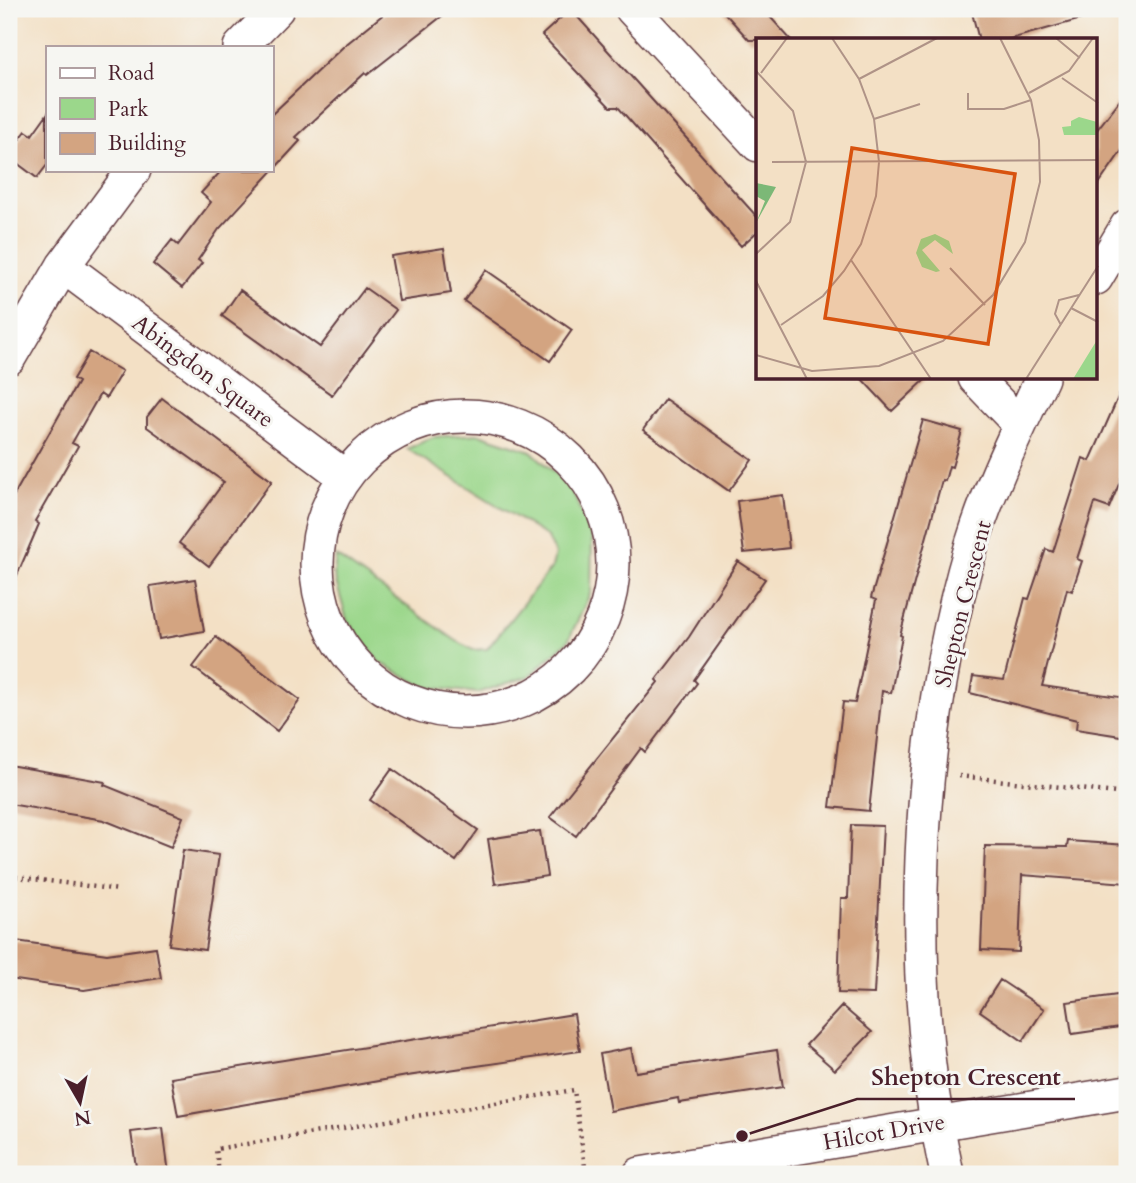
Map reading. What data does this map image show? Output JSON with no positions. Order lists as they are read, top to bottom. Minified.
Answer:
{"streets":{"street":["Abingdon Square","Shepton Crescent","Hilcot Drive"]},"crossings":[["Shepton Crescent","Hilcot Drive"]],"places":["Shepton Crescent"],"legend":["Road","Park","Building"],"north":"bottom"}
